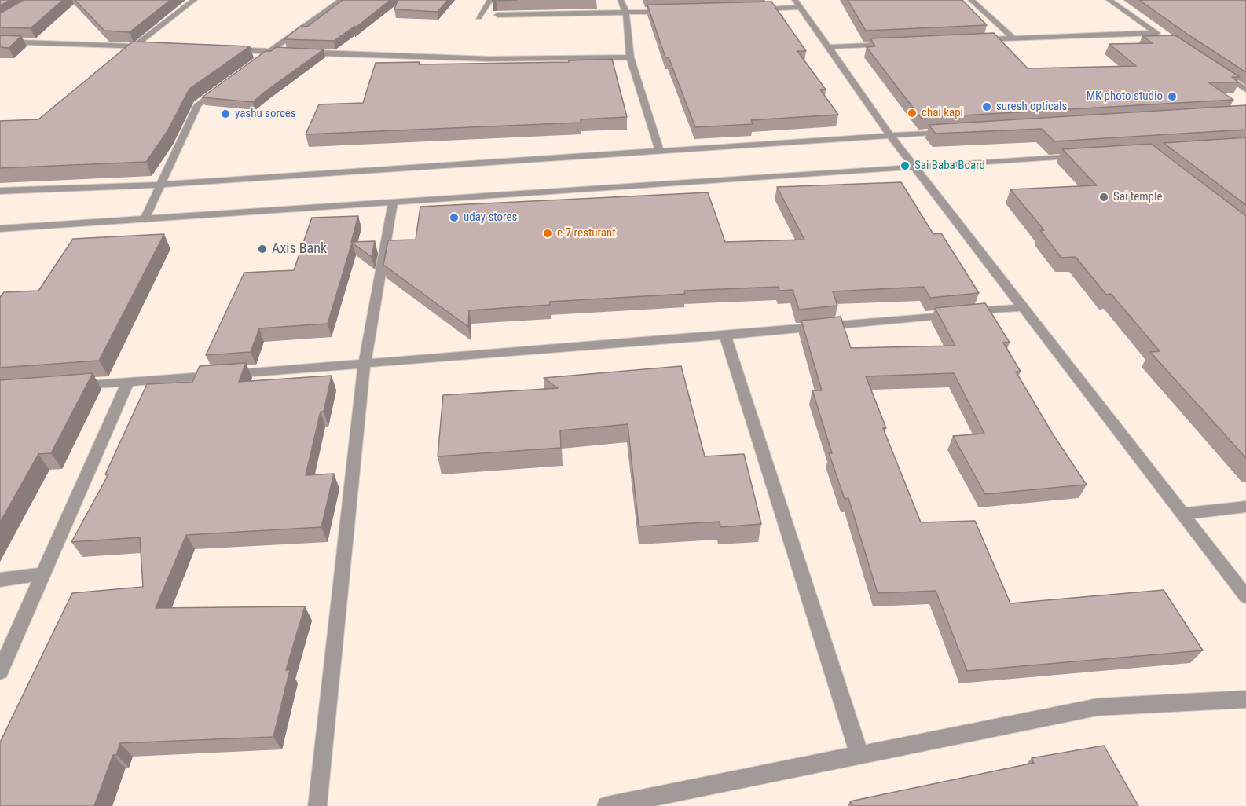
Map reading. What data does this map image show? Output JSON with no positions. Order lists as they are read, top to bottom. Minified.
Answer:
{"places":["MK photo studio","suresh opticals","chai kapi","yashu sorces","Sai Baba Board","Sai temple","uday stores","e-7 resturant","Axis Bank"]}
